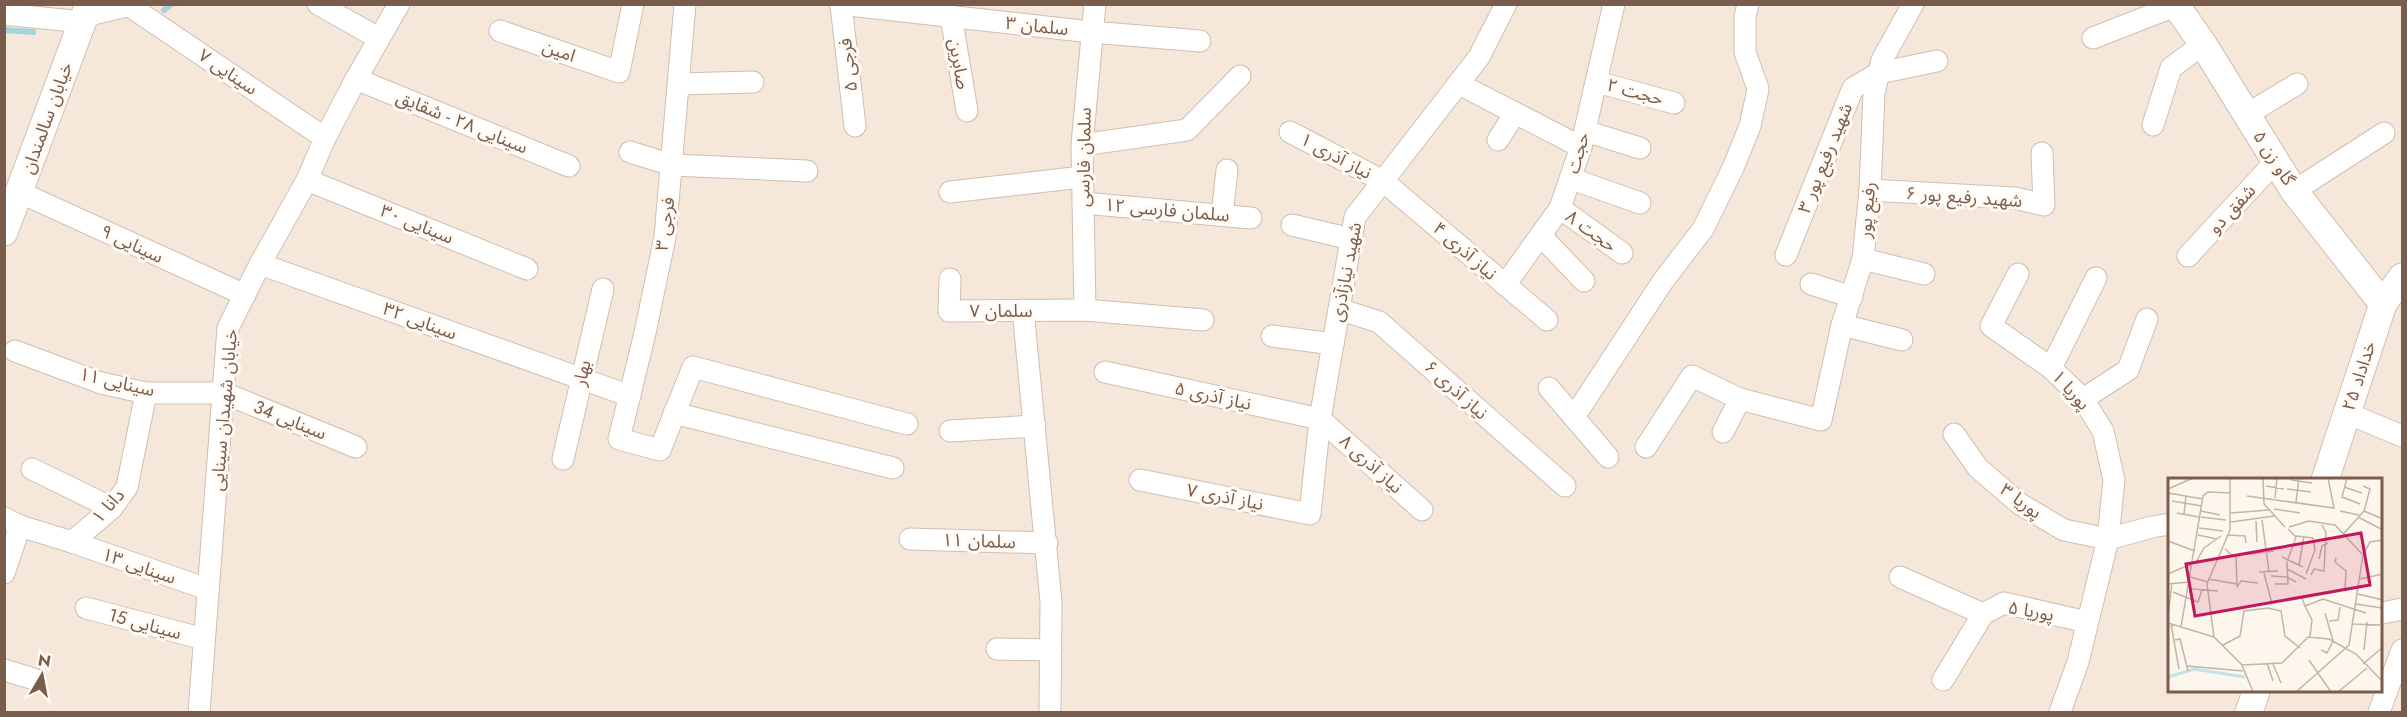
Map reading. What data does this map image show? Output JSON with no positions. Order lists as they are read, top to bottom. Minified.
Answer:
{"streets":{"street":["سلمان ۳","امین","صابرین","فرجی ۵","سینایی ۷","حجت ۲","خیابان سالمندان","سینایی ۲۸ - شقایق","حجت","نیاز آذری ۱","سلمان فارسی","شهید رفیع پور ۳","گاو زن ۵","شهید رفیع پور ۶","شفق دو","سلمان فارسی ۱۲","رفیع پور","سینایی ۳۰","فرجی ۳","حجت ۸","سینایی ۹","نیاز آذری ۴","شهید نیازآذری","سلمان ۷","سینایی ۳۲","بهار","خداداد ۲۵","سینایی ۱۱","نیاز آذری ۶","پوریا ۱","نیاز آذری ۵","خیابان شهیدان سینایی","سینایی 34","نیاز آذری ۸","نیاز آذری ۷","پوریا ۳","دانا ۱","سلمان ۱۱","سینایی ۱۳","پوریا ۵","سینایی 15"]},"crossings":[["سلمان ۳","صابرین"],["سلمان ۳","فرجی ۵"],["سلمان ۳","سلمان فارسی"],["سینایی ۷","خیابان شهیدان سینایی"],["حجت ۲","حجت"],["خیابان سالمندان","سینایی ۹"],["سینایی ۲۸ - شقایق","خیابان شهیدان سینایی"],["حجت","حجت ۸"],["حجت","نیاز آذری ۴"],["نیاز آذری ۱","نیاز آذری ۴"],["نیاز آذری ۱","شهید نیازآذری"],["سلمان فارسی","سلمان فارسی ۱۲"],["سلمان فارسی","سلمان ۷"],["شهید رفیع پور ۳","رفیع پور"],["گاو زن ۵","شفق دو"],["گاو زن ۵","خداداد ۲۵"],["شهید رفیع پور ۶","رفیع پور"],["سینایی ۳۰","خیابان شهیدان سینایی"],["فرجی ۳","سینایی ۳۲"],["سینایی ۹","خیابان شهیدان سینایی"],["نیاز آذری ۴","شهید نیازآذری"],["شهید نیازآذری","نیاز آذری ۶"],["شهید نیازآذری","نیاز آذری ۵"],["شهید نیازآذری","نیاز آذری ۸"],["شهید نیازآذری","نیاز آذری ۷"],["سینایی ۳۲","بهار"],["سینایی ۳۲","خیابان شهیدان سینایی"],["سینایی ۱۱","خیابان شهیدان سینایی"],["سینایی ۱۱","سینایی 34"],["سینایی ۱۱","دانا ۱"],["پوریا ۱","پوریا ۳"],["پوریا ۱","پوریا ۵"],["نیاز آذری ۵","نیاز آذری ۸"],["خیابان شهیدان سینایی","سینایی 34"],["خیابان شهیدان سینایی","سینایی ۱۳"],["خیابان شهیدان سینایی","سینایی 15"],["دانا ۱","سینایی ۱۳"]],"north":"top"}
